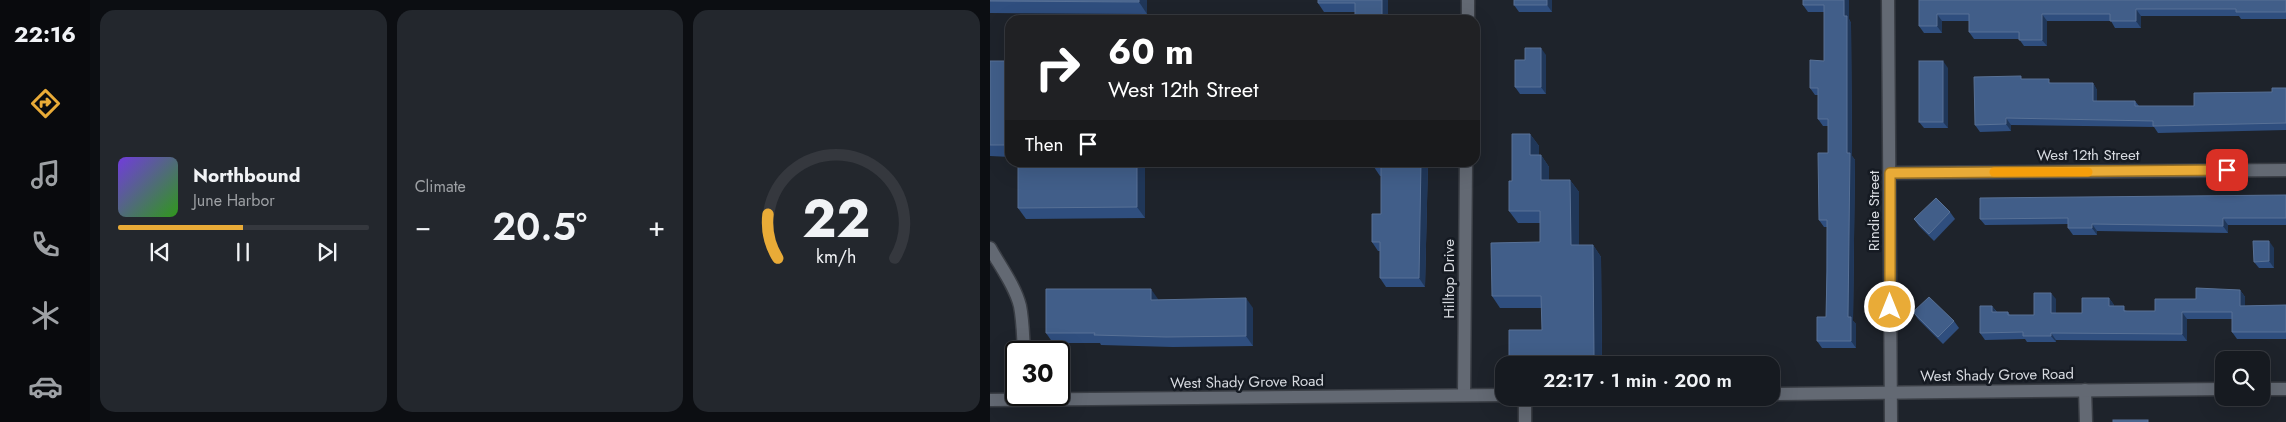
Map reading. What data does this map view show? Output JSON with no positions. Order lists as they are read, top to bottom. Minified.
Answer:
{"streets":{"street":["West 12th Street","Rindie Street","Hilltop Drive","West Shady Grove Road"]},"crossings":[["West 12th Street","Rindie Street"],["Rindie Street","West Shady Grove Road"],["Hilltop Drive","West Shady Grove Road"]],"page":{"tabs":"22:16","tile":"Climate","turn":["60 m","West 12th Street"],"then":"Then","song":["Northbound","June Harbor"],"heat":["−","20.5°","+"],"limit":"30","trip":"22:17 · 1 min · 200 m","gauge":["22","km/h"]}}
